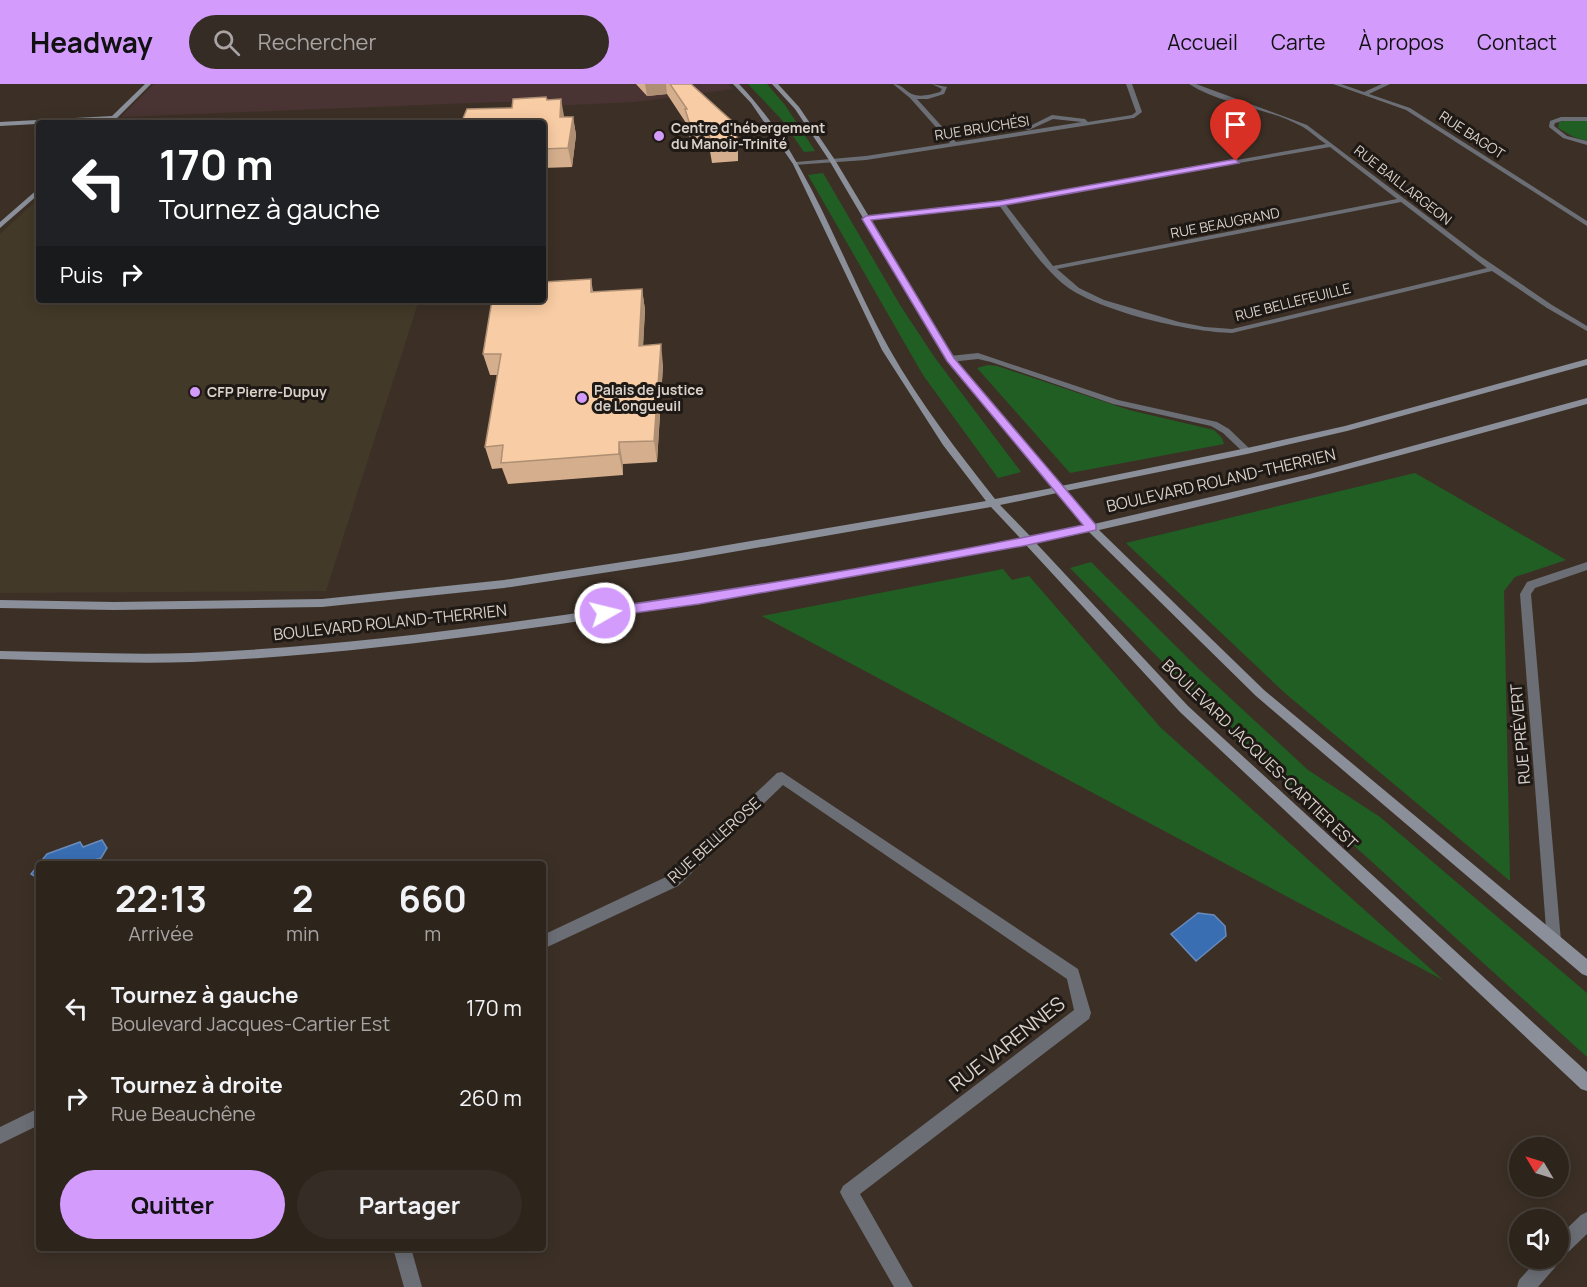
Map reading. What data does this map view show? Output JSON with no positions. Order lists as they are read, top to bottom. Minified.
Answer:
{"streets":{"main road":["BOULEVARD ROLAND-THERRIEN","BOULEVARD JACQUES-CARTIER EST"],"street":["RUE BRUCHÉSI","RUE BAGOT","RUE BAILLARGEON","RUE BEAUGRAND","RUE BELLEFEUILLE","RUE PRÉVERT","RUE BELLEROSE","RUE VARENNES"]},"crossings":[["RUE BRUCHÉSI","BOULEVARD JACQUES-CARTIER EST"],["RUE BAILLARGEON","RUE BEAUGRAND"],["RUE BAILLARGEON","RUE BELLEFEUILLE"],["RUE BEAUGRAND","RUE BELLEFEUILLE"],["BOULEVARD ROLAND-THERRIEN","BOULEVARD JACQUES-CARTIER EST"],["RUE BELLEROSE","RUE VARENNES"]],"places":["Centre d'hébergement du Manoir-Trinité","CFP Pierre-Dupuy","Palais de justice de Longueuil"],"north":"top left","page":{"header":"Headway","search":"Rechercher","nav":["Accueil","Carte","À propos","Contact"],"turn":["170 m","Tournez à gauche"],"then":"Puis","eta":["22:13","Arrivée","2","min","660","m"],"list":[{"name":"Tournez à gauche","note":"Boulevard Jacques-Cartier Est","value":"170 m"},{"name":"Tournez à droite","note":"Rue Beauchêne","value":"260 m"}],"buttons":["Quitter","Partager"]}}
